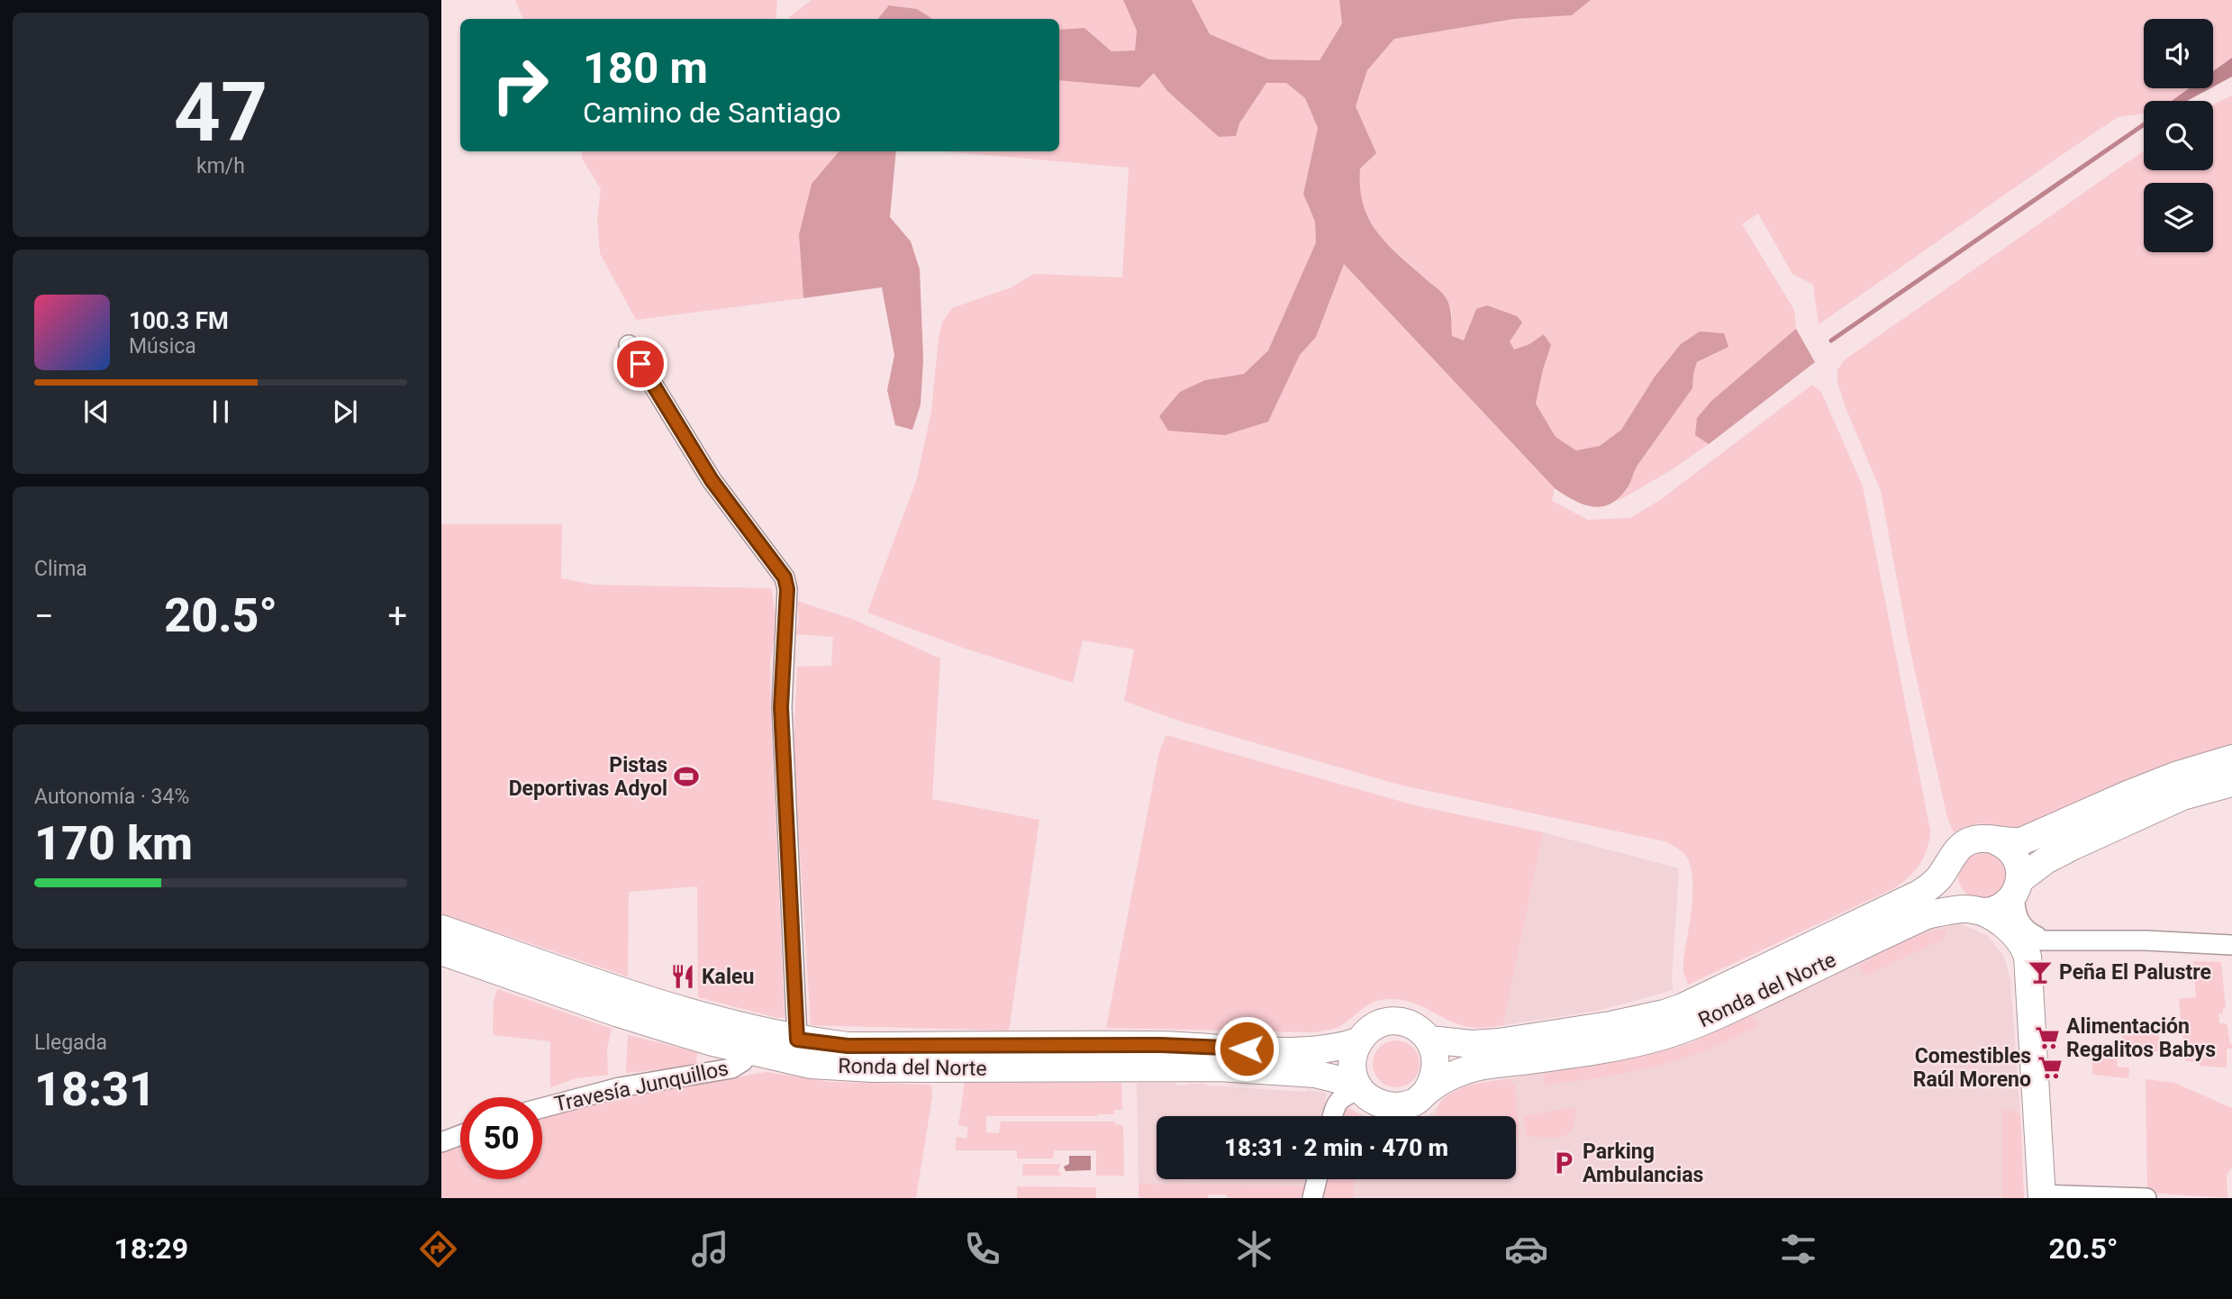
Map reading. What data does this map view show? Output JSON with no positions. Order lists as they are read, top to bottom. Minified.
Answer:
{"streets":{"main road":["Ronda del Norte"],"street":["Travesía Junquillos"]},"crossings":[["Ronda del Norte","Travesía Junquillos"]],"places":{"sports":["Pistas Deportivas Adyol"],"bar":["Peña El Palustre"],"restaurant":["Kaleu"],"supermarket":["Alimentación Regalitos Babys","Comestibles Raúl Moreno"],"parking":["Parking Ambulancias"]},"page":{"tile":[["47","km/h"],"Clima",["Autonomía · 34%","170 km"],["Llegada","18:31"]],"turn":["180 m","Camino de Santiago"],"song":["100.3 FM","Música"],"heat":["−","20.5°","+"],"limit":"50","trip":"18:31 · 2 min · 470 m","tabs":["18:29","20.5°"]}}
